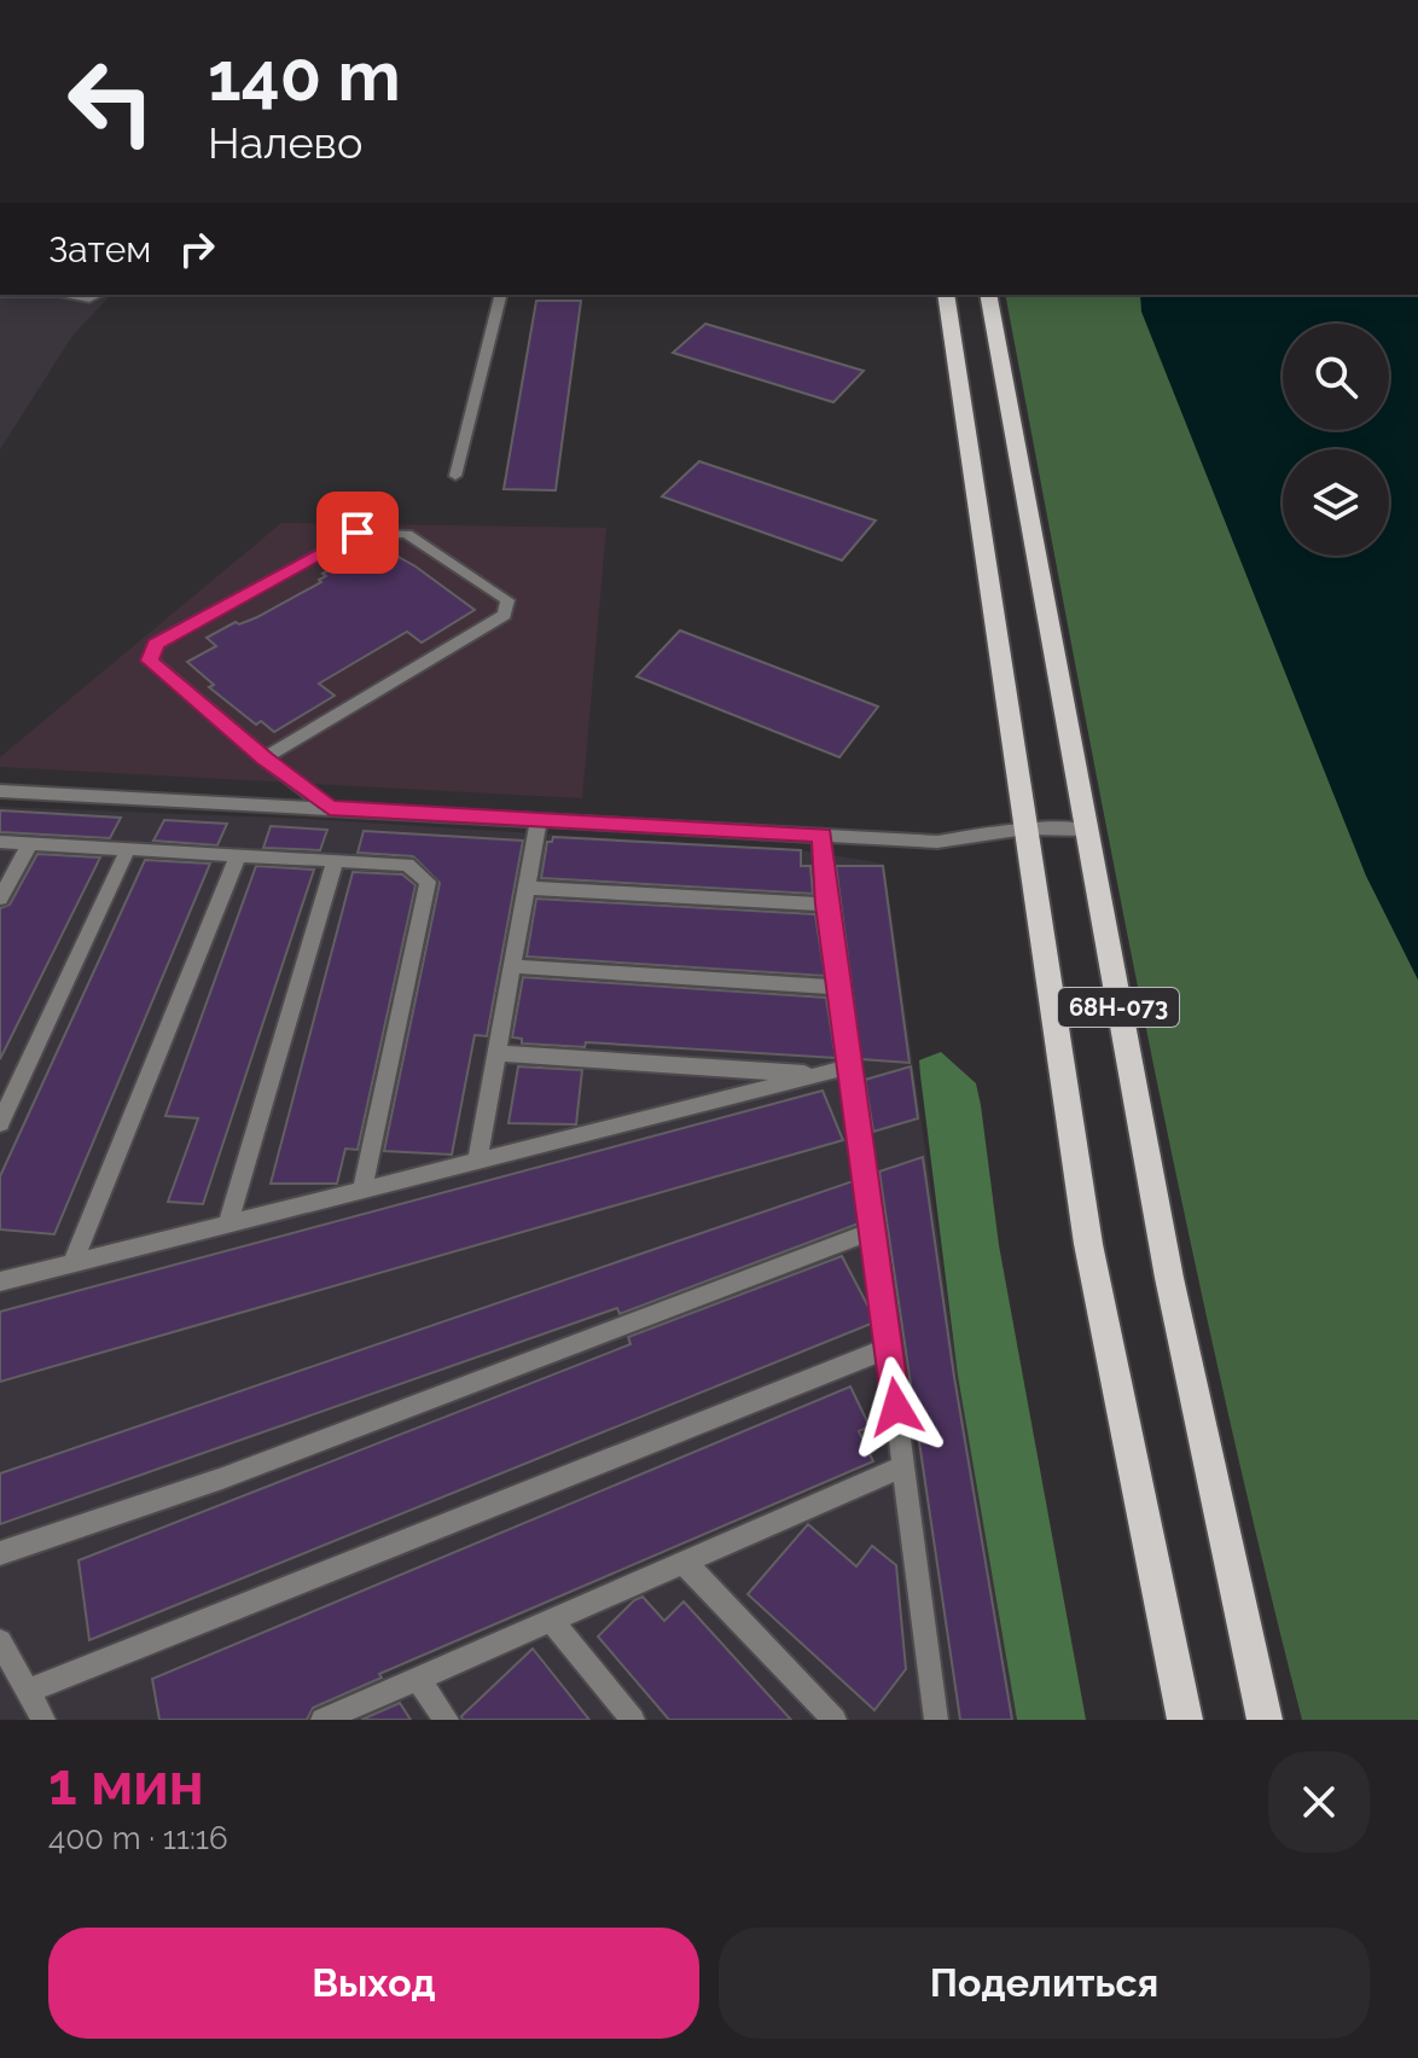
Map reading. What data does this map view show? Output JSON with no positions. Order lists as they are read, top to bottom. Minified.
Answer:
{"streets":{"main road":["68Н-073"]},"page":{"turn":["140 m","Налево"],"then":"Затем","heading":["1 мин","400 m · 11:16"],"buttons":["Выход","Поделиться"]}}
